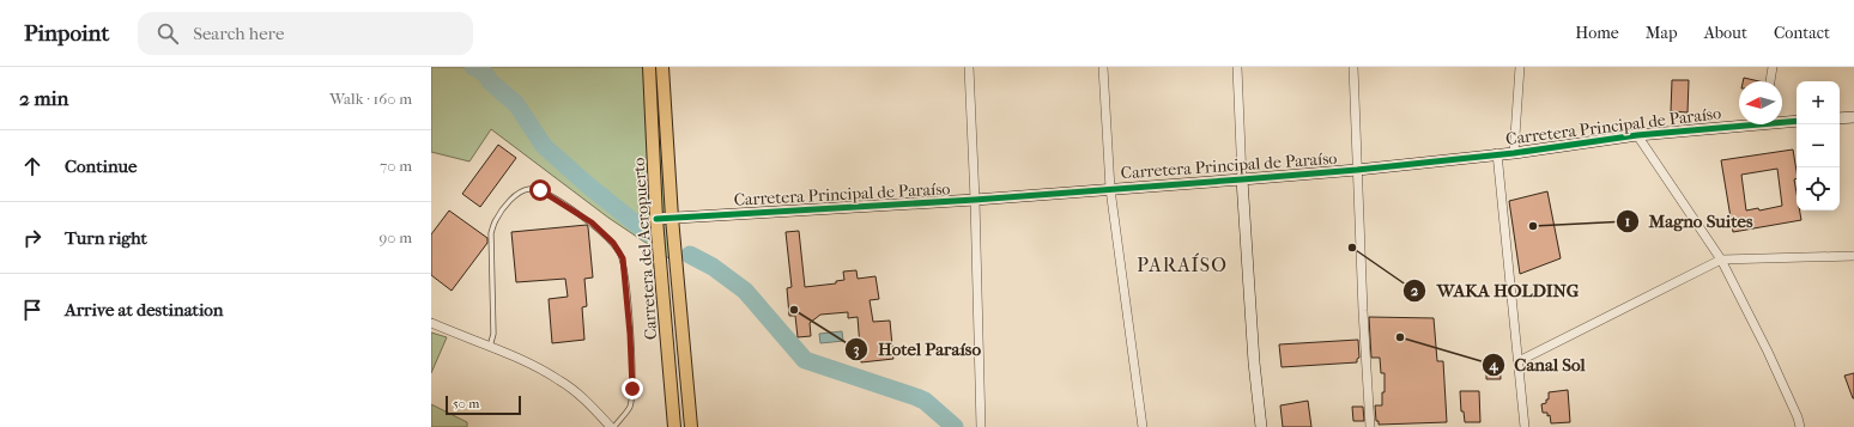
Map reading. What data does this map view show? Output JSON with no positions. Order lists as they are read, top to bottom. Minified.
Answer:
{"streets":{"main road":["Carretera del Aeropuerto"],"street":["Carretera Principal de Paraíso"]},"crossings":[["Carretera Principal de Paraíso","Carretera del Aeropuerto"]],"districts":["PARAÍSO"],"places":["Magno Suites","WAKA HOLDING","Hotel Paraíso","Canal Sol"],"scale_bar":"50 m","north":"left","page":{"header":"Pinpoint","search":"Search here","nav":["Home","Map","About","Contact"],"heading":["2 min","Walk · 160 m"],"map_buttons":["+","−"],"list":[["Continue","70 m"],["Turn right","90 m"],"Arrive at destination"],"scale":"50 m"}}
